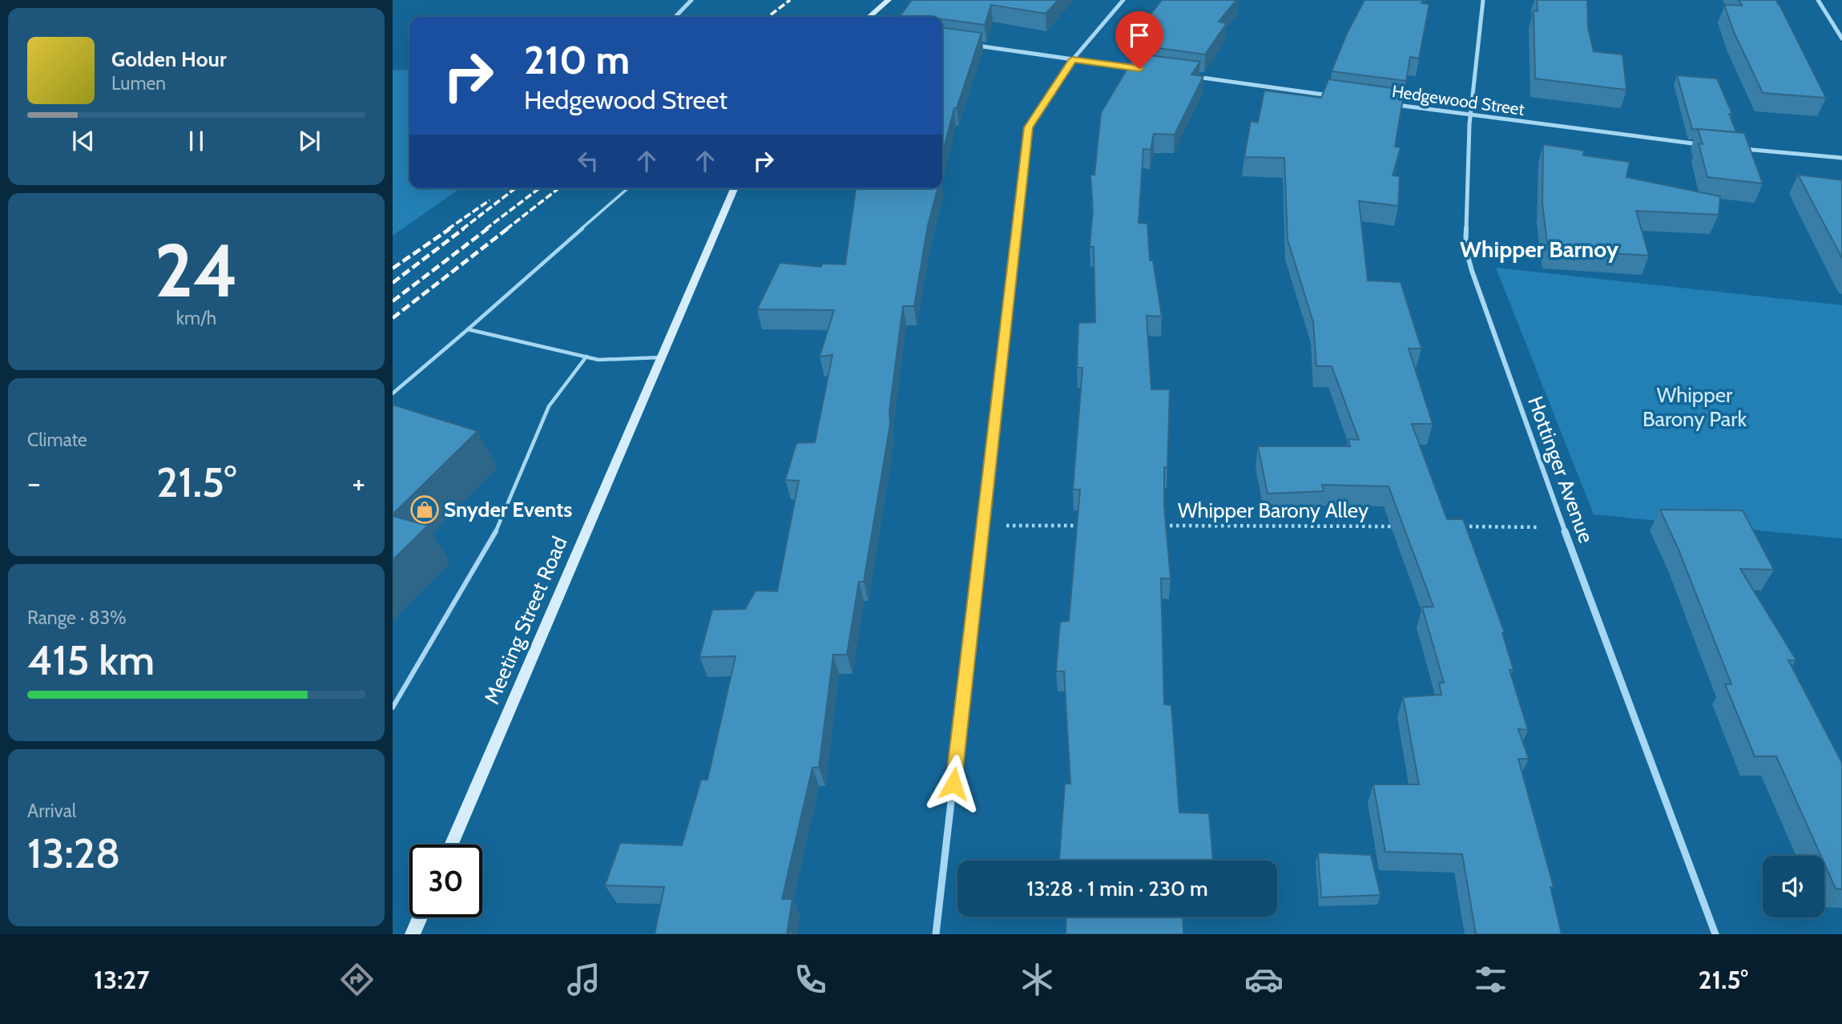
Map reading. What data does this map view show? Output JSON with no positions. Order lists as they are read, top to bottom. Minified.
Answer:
{"streets":{"street":["Hedgewood Street","Hottinger Avenue","Meeting Street Road"],"path":["Whipper Barony Alley"]},"crossings":[["Hedgewood Street","Hottinger Avenue"]],"districts":["Whipper Barnoy"],"parks":["Whipper Barony Park"],"places":{"shop":["Snyder Events"]},"page":{"turn":["210 m","Hedgewood Street"],"song":["Golden Hour","Lumen"],"tile":[["24","km/h"],"Climate",["Range · 83%","415 km"],["Arrival","13:28"]],"heat":["−","21.5°","+"],"limit":"30","trip":"13:28 · 1 min · 230 m","tabs":["13:27","21.5°"]}}
